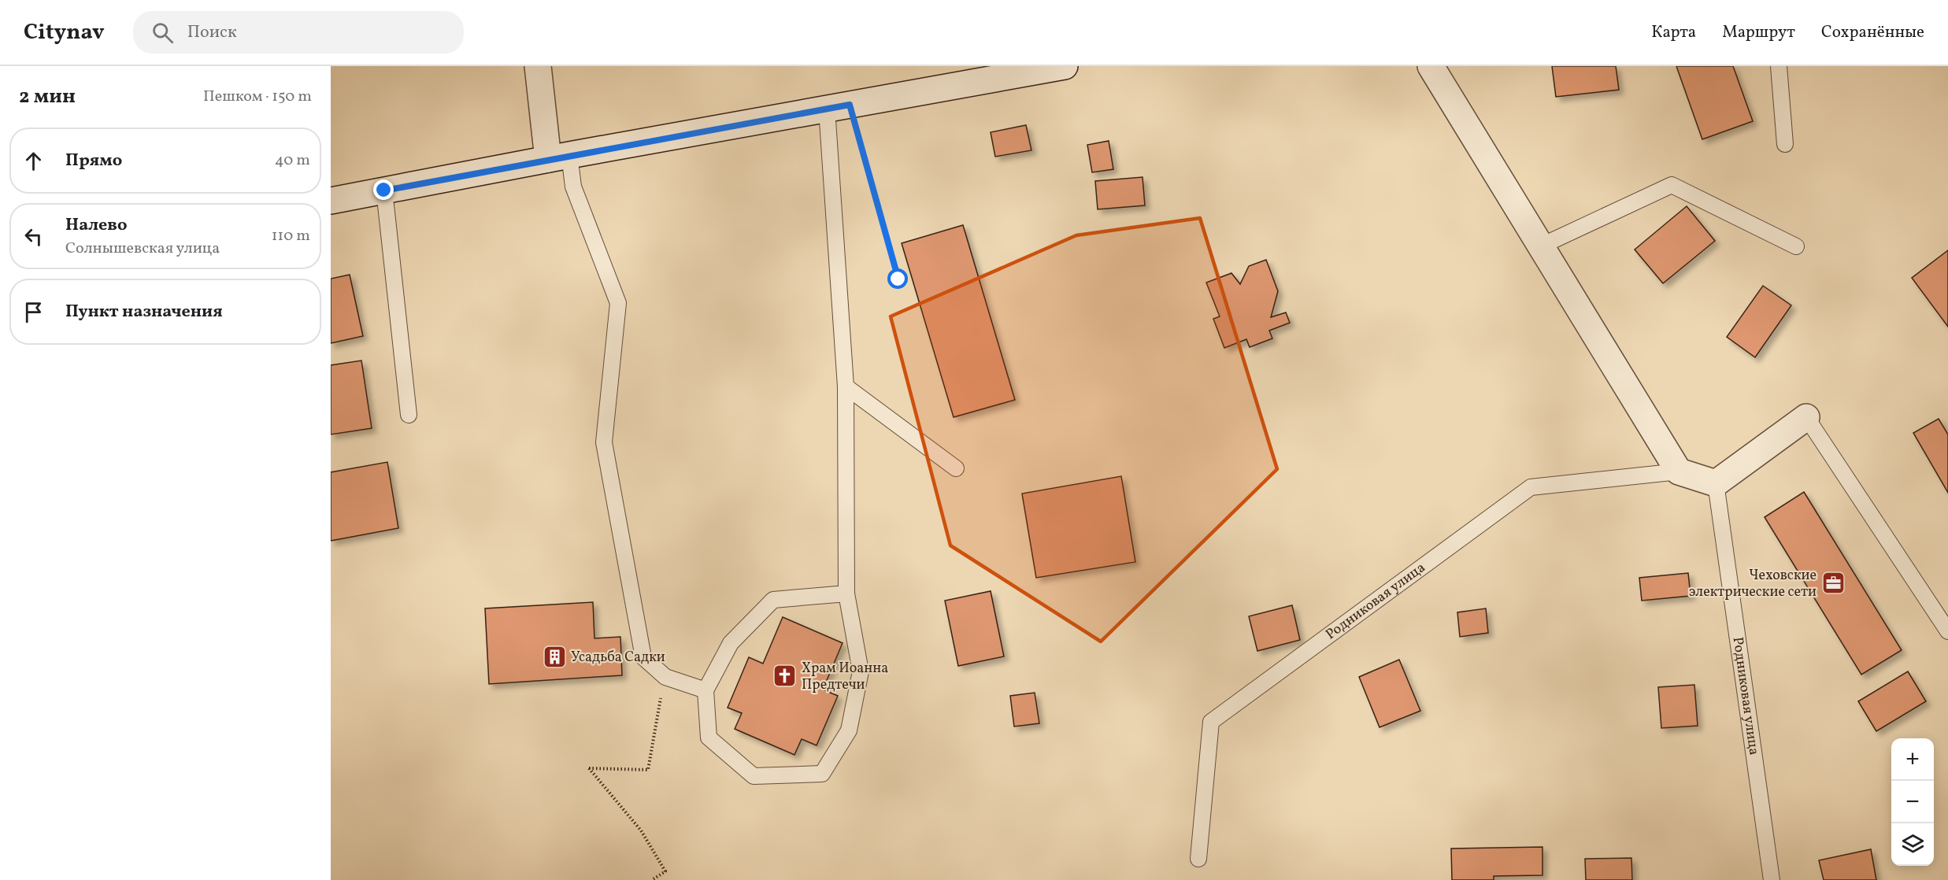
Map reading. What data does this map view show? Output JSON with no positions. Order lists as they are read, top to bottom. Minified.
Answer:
{"streets":{"lane":["Родниковая улица"]},"places":{"office":["Чеховские электрические сети"],"building":["Усадьба Садки"],"church":["Храм Иоанна Предтечи"]},"page":{"header":"Citynav","search":"Поиск","nav":["Карта","Маршрут","Сохранённые"],"heading":["2 мин","Пешком · 150 m"],"list":[["Прямо","40 m"],["Налево","Солнышевская улица","110 m"],"Пункт назначения"],"map_buttons":["+","−"]}}
